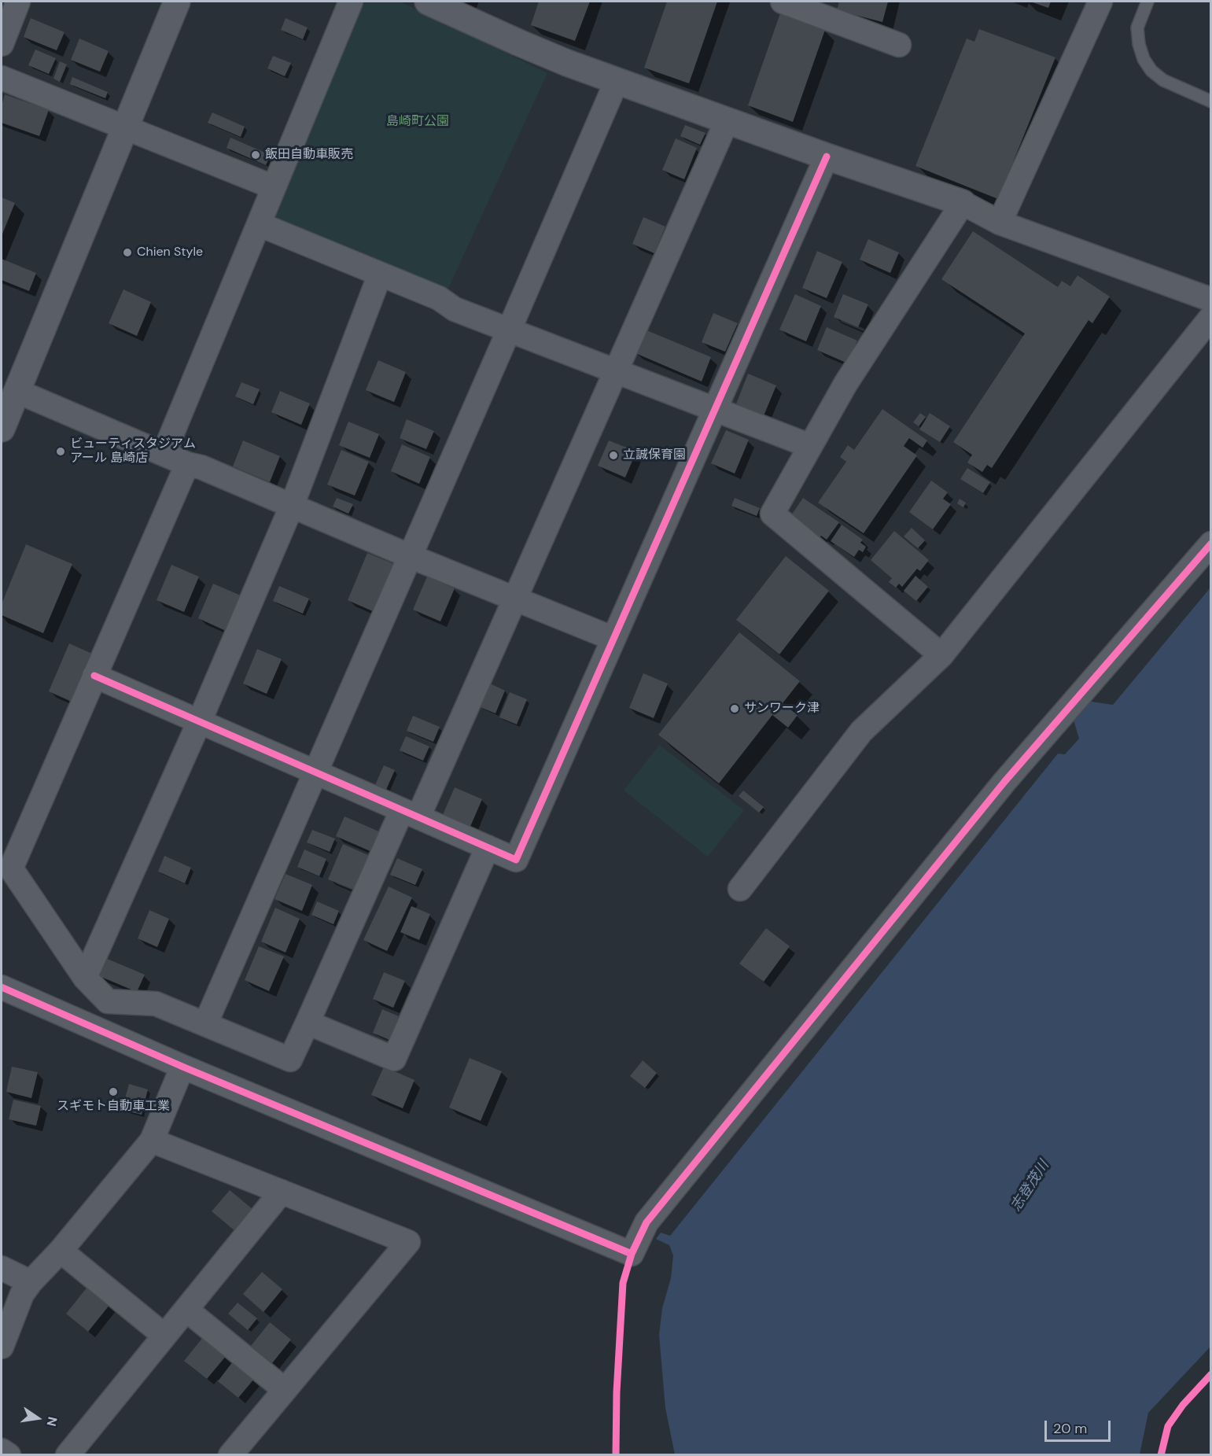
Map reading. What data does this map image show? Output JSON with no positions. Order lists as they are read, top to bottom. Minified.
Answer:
{"water":["志登茂川"],"parks":["島崎町公園"],"places":["飯田自動車販売","Chien Style","ビューティスタジアム アール 島崎店","立誠保育園","サンワーク津","スギモト自動車工業"],"scale_bar":"20 m","north":"right"}
